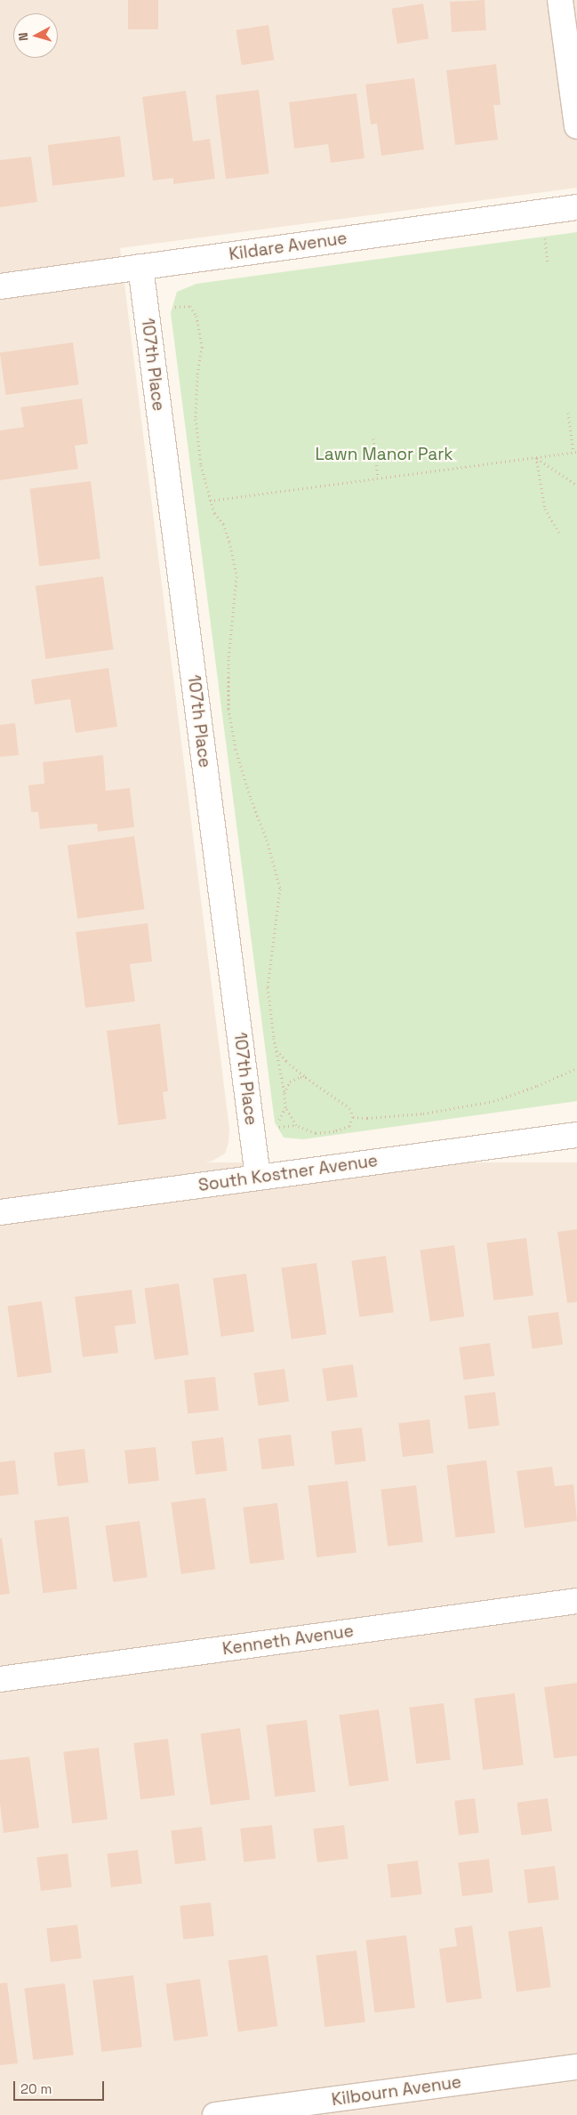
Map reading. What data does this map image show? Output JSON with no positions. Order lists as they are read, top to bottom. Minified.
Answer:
{"streets":{"street":["Kildare Avenue","107th Place","South Kostner Avenue","Kenneth Avenue","Kilbourn Avenue"]},"crossings":[["Kildare Avenue","107th Place"],["107th Place","South Kostner Avenue"]],"parks":["Lawn Manor Park"],"scale_bar":"20 m","north":"left"}
